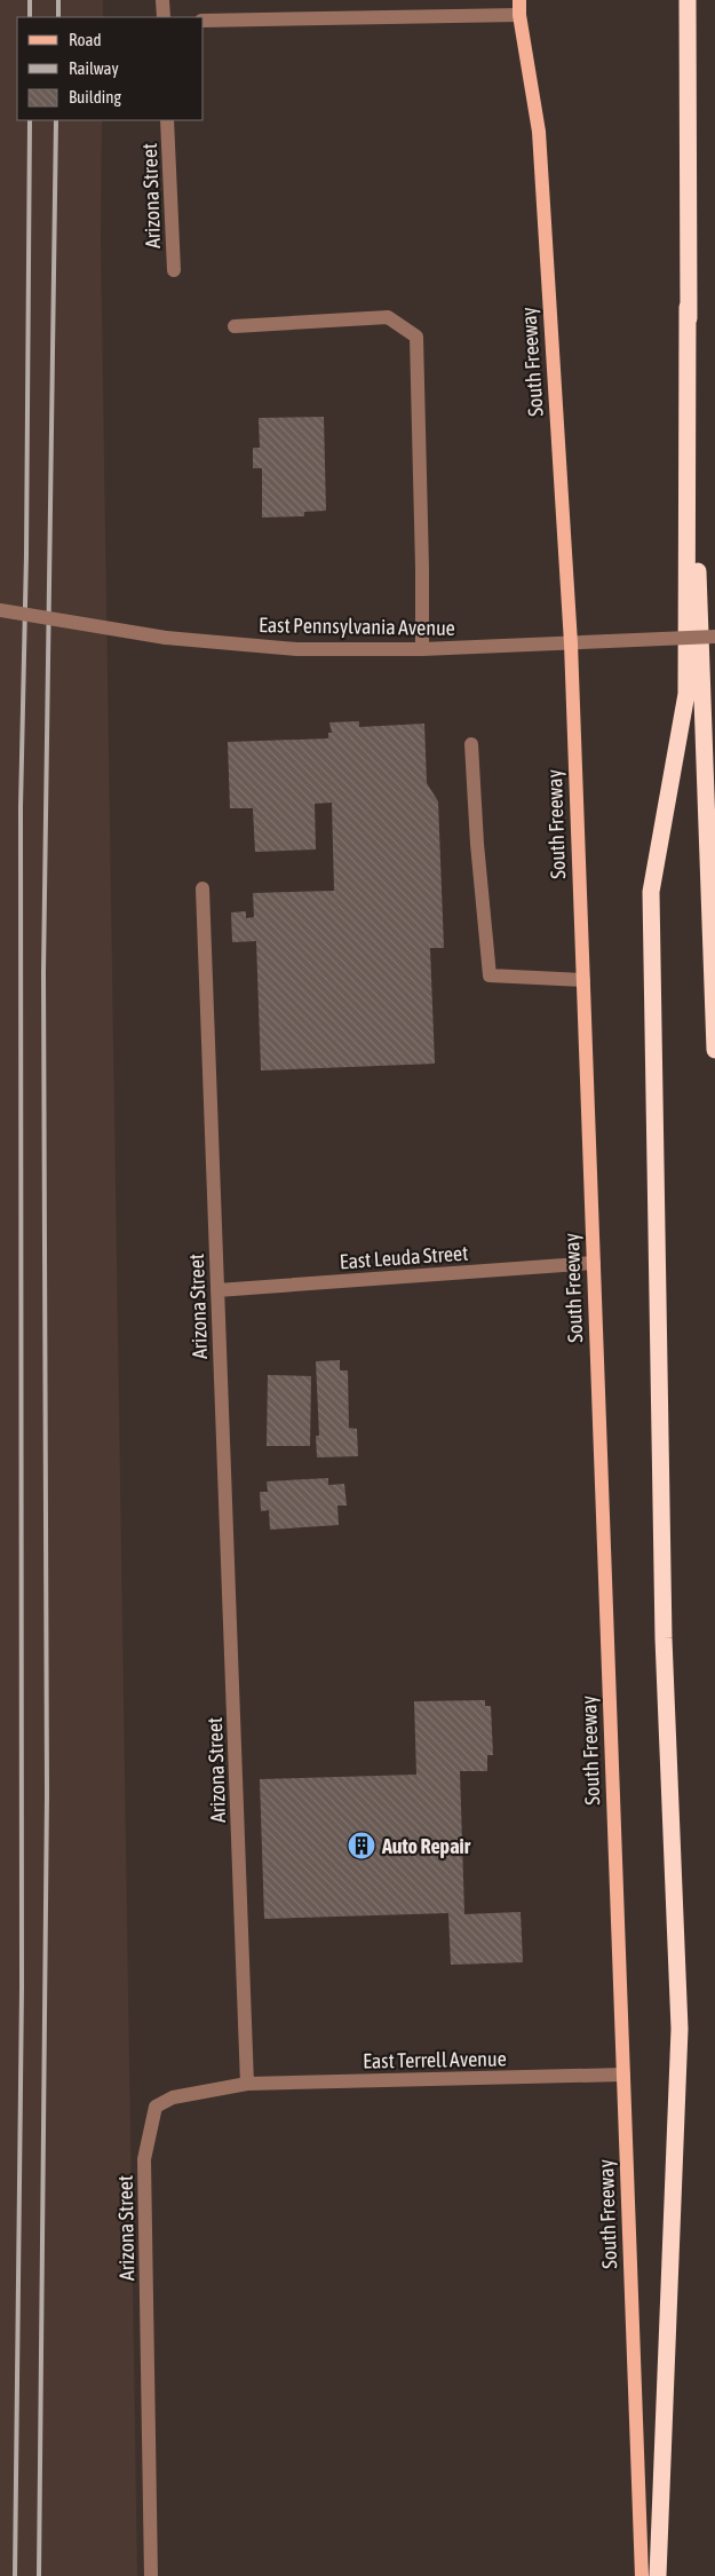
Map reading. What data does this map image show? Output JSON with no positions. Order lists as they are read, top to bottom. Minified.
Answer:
{"streets":{"main road":["South Freeway"],"street":["Arizona Street","East Pennsylvania Avenue","East Leuda Street","East Terrell Avenue"]},"crossings":[["Arizona Street","East Leuda Street"],["Arizona Street","East Terrell Avenue"],["South Freeway","East Pennsylvania Avenue"],["South Freeway","East Leuda Street"],["South Freeway","East Terrell Avenue"]],"places":{"building":["Auto Repair"]},"legend":["Road","Railway","Building"]}
